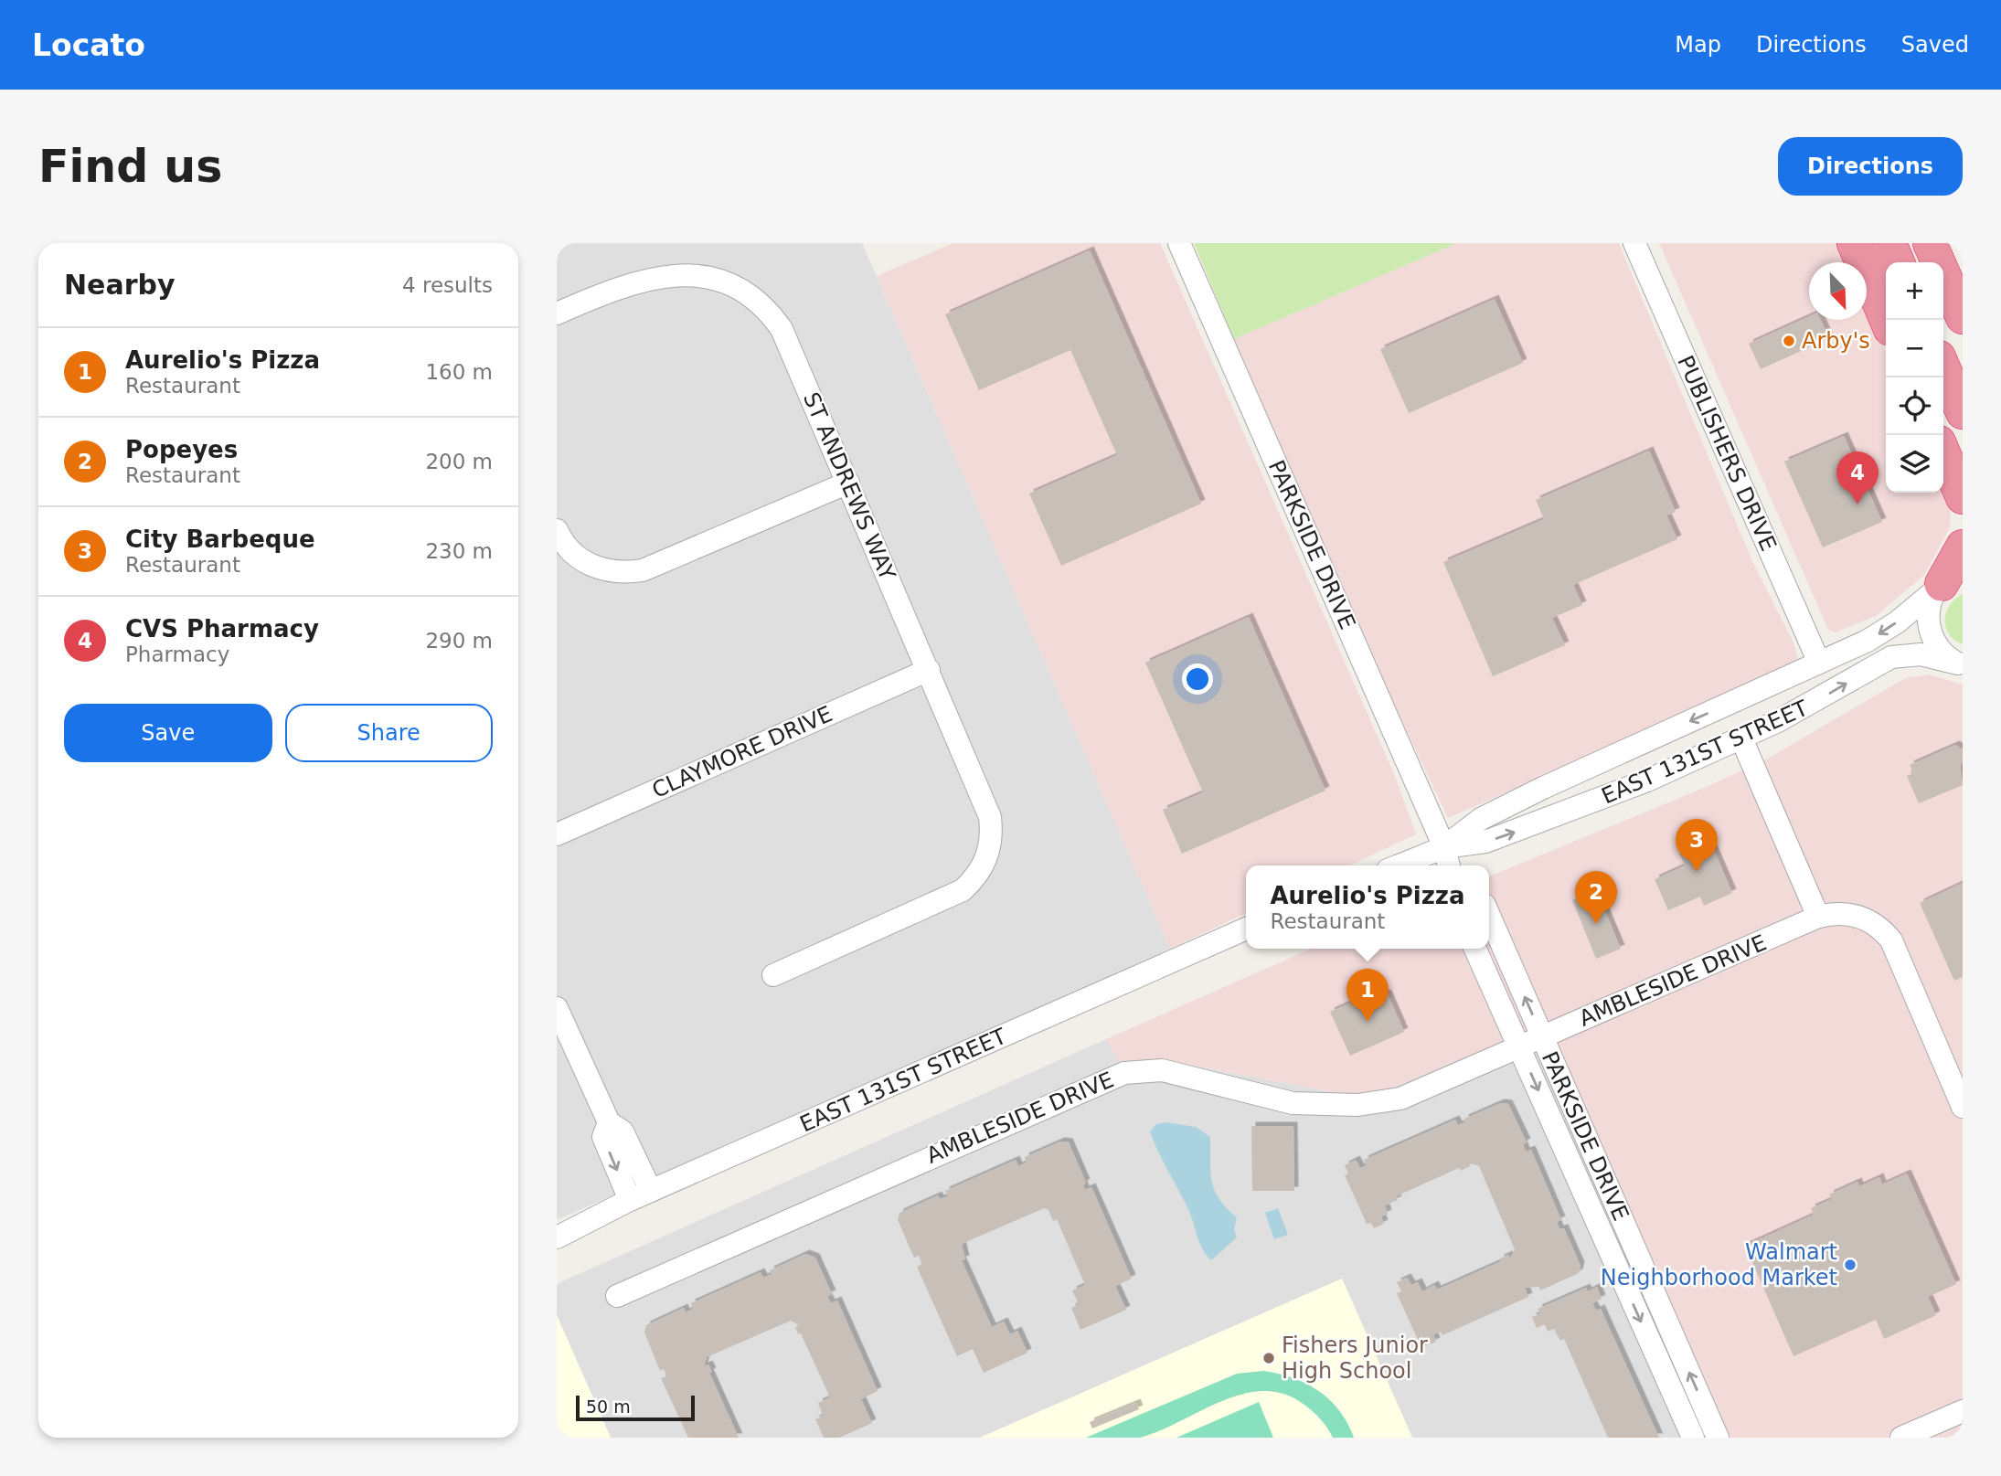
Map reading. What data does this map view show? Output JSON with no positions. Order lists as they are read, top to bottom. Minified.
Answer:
{"streets":{"street":["PUBLISHERS DRIVE","ST ANDREWS WAY","PARKSIDE DRIVE","CLAYMORE DRIVE","EAST 131ST STREET","AMBLESIDE DRIVE"]},"crossings":[["PUBLISHERS DRIVE","EAST 131ST STREET"],["ST ANDREWS WAY","CLAYMORE DRIVE"],["PARKSIDE DRIVE","EAST 131ST STREET"],["PARKSIDE DRIVE","AMBLESIDE DRIVE"]],"places":["Arby's","Walmart Neighborhood Market","Fishers Junior High School"],"scale_bar":"50 m","north":"bottom right","page":{"header":"Locato","nav":["Map","Directions","Saved"],"buttons":["Directions",["Save","Share"]],"title":"Find us","heading":["Nearby","4 results"],"map_buttons":["+","−"],"list":[{"mark":"1","name":"Aurelio's Pizza","note":"Restaurant","value":"160 m"},{"mark":"2","name":"Popeyes","note":"Restaurant","value":"200 m"},{"mark":"3","name":"City Barbeque","note":"Restaurant","value":"230 m"},{"mark":"4","name":"CVS Pharmacy","note":"Pharmacy","value":"290 m"}],"pins":["4","3","2","1"],"popup":["Aurelio's Pizza","Restaurant"],"scale":"50 m"}}
